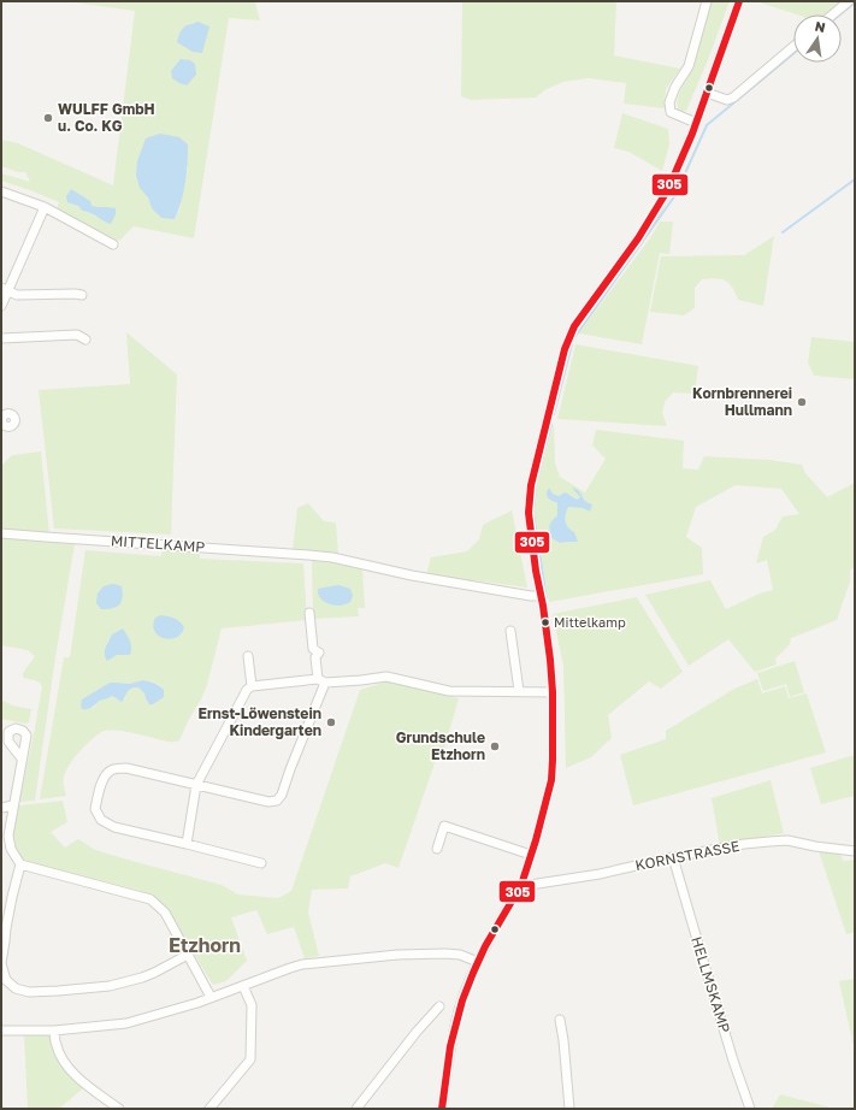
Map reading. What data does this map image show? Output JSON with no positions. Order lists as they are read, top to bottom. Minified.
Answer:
{"streets":{"street":["MITTELKAMP","KORNSTRASSE","HELLMSKAMP"]},"crossings":[["KORNSTRASSE","HELLMSKAMP"]],"districts":["Etzhorn"],"places":["WULFF GmbH u. Co. KG","Kornbrennerei Hullmann","Mittelkamp","Ernst-Löwenstein Kindergarten","Grundschule Etzhorn"],"lines":["transit line 305"],"north":"top"}
